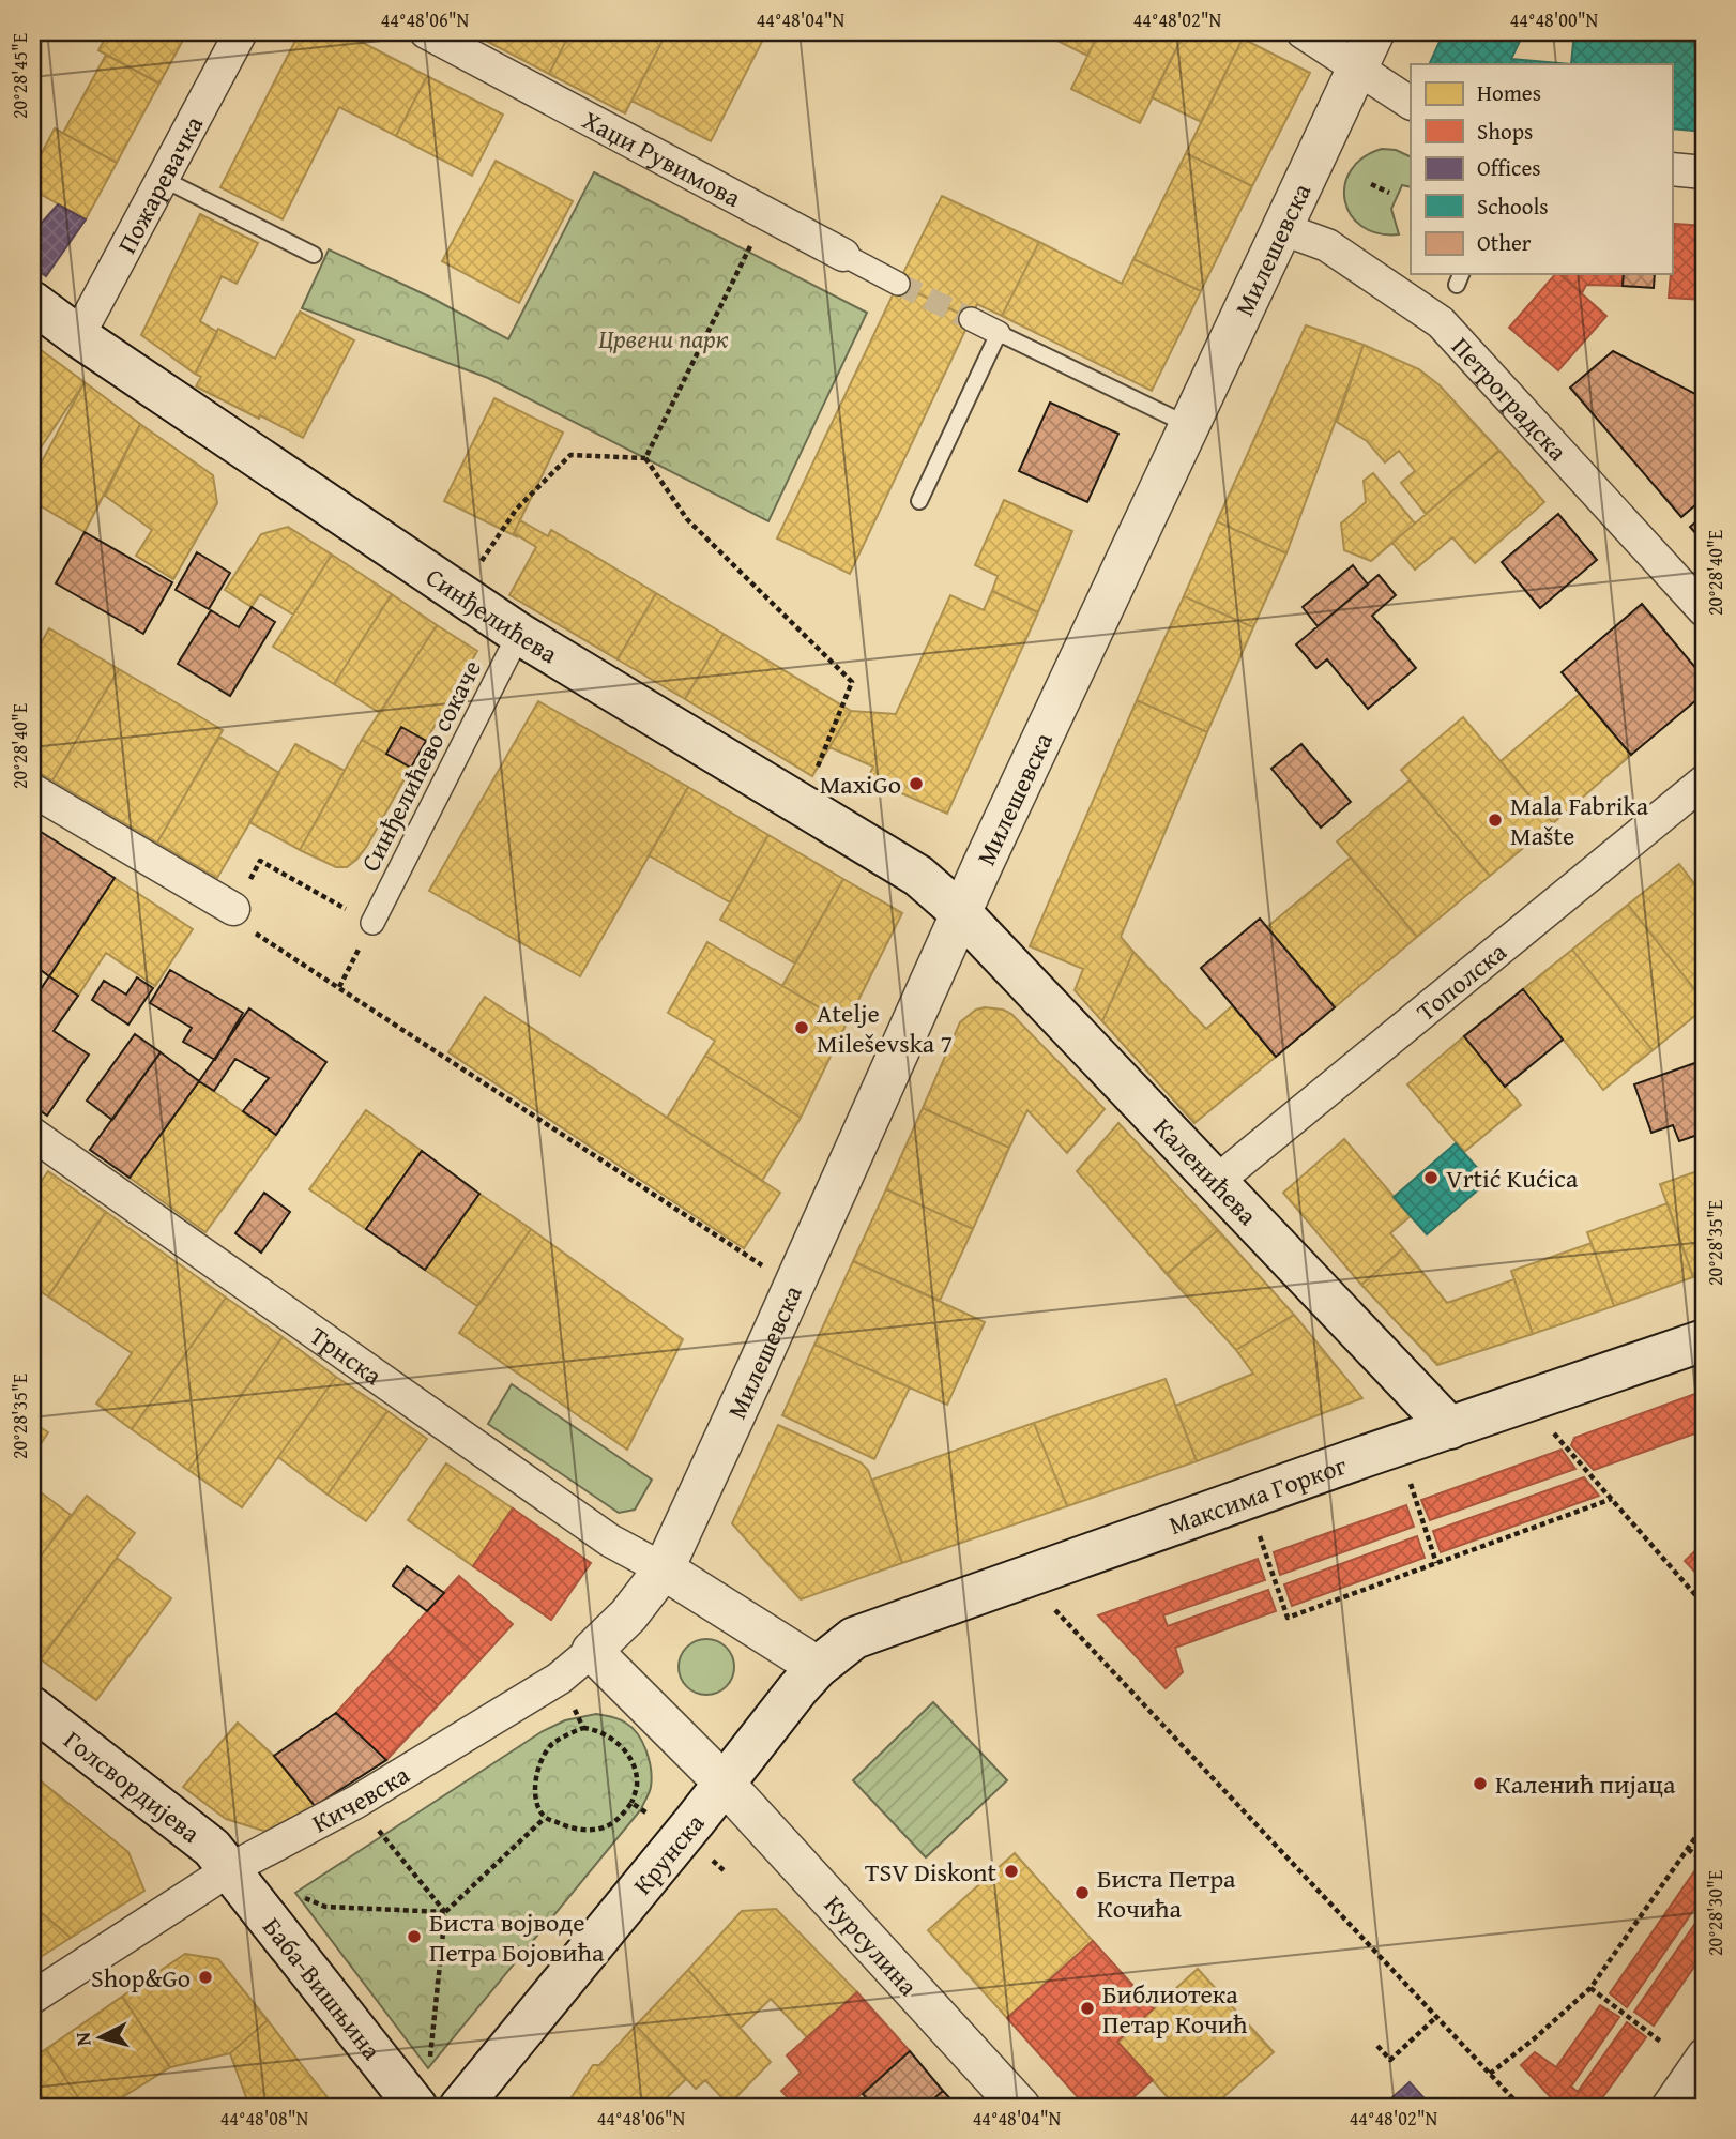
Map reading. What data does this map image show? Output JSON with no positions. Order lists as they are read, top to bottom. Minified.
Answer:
{"streets":{"main road":["Синђелићева","Каленићева","Максима Горког","Голсвордијева","Крунска","Баба-Вишњина"],"street":["Хаџи Рувимова","Пожаревачка","Милешевска","Петроградска","Синђелићево сокаче","Тополска","Трнска","Кичевска","Курсулина"]},"crossings":[["Пожаревачка","Синђелићева"],["Милешевска","Петроградска"],["Милешевска","Синђелићева"],["Милешевска","Каленићева"],["Милешевска","Трнска"],["Милешевска","Кичевска"],["Синђелићева","Синђелићево сокаче"],["Синђелићева","Каленићева"],["Тополска","Каленићева"],["Каленићева","Максима Горког"],["Трнска","Кичевска"],["Максима Горког","Крунска"],["Голсвордијева","Кичевска"],["Голсвордијева","Баба-Вишњина"],["Кичевска","Курсулина"],["Кичевска","Баба-Вишњина"],["Крунска","Курсулина"]],"parks":["Црвени парк"],"places":["MaxiGo","Mala Fabrika Mašte","Atelje Mileševska 7","Vrtić Kućica","Каленић пијаца","TSV Diskont","Биста Петра Кочића","Биста војводе Петра Бојовића","Shop&Go","Библиотека Петар Кочић"],"legend":["Homes","Shops","Offices","Schools","Other"],"north":"left","coordinates":["44°48'06\"N","44°48'04\"N","44°48'02\"N","44°48'00\"N","20°28'45\"E","20°28'40\"E","20°28'35\"E","20°28'30\"E","44°48'08\"N"]}
